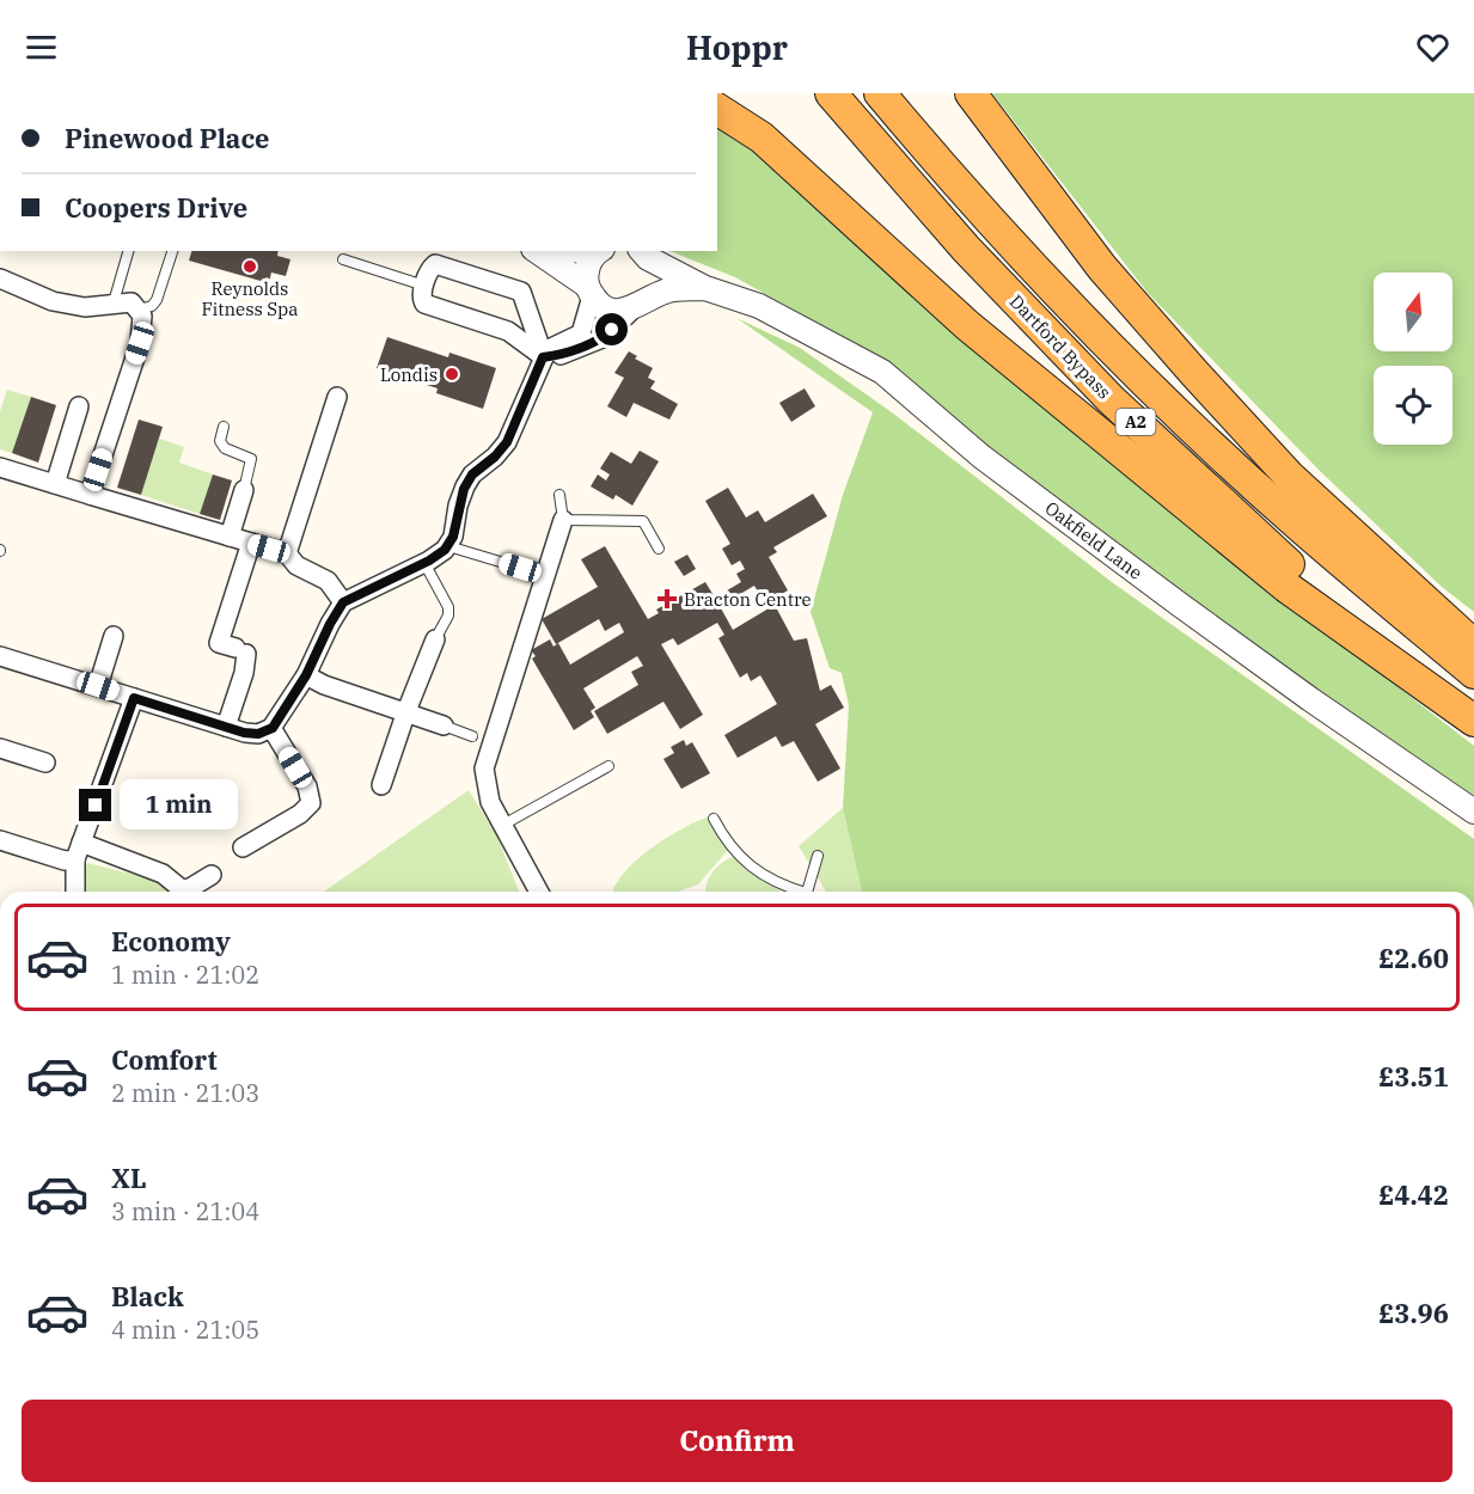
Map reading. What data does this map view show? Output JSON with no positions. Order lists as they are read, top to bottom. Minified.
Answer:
{"streets":{"highway":["Dartford Bypass","A2"],"street":["Oakfield Lane"]},"places":{"other":["Reynolds Fitness Spa","Londis"],"health":["Bracton Centre"]},"north":"top","page":{"header":"Hoppr","banner":["Pinewood Place","Coopers Drive"],"bubble":"1 min","list":[{"name":"Economy","note":"1 min · 21:02","value":"£2.60"},{"name":"Comfort","note":"2 min · 21:03","value":"£3.51"},{"name":"XL","note":"3 min · 21:04","value":"£4.42"},{"name":"Black","note":"4 min · 21:05","value":"£3.96"}],"buttons":"Confirm"}}
